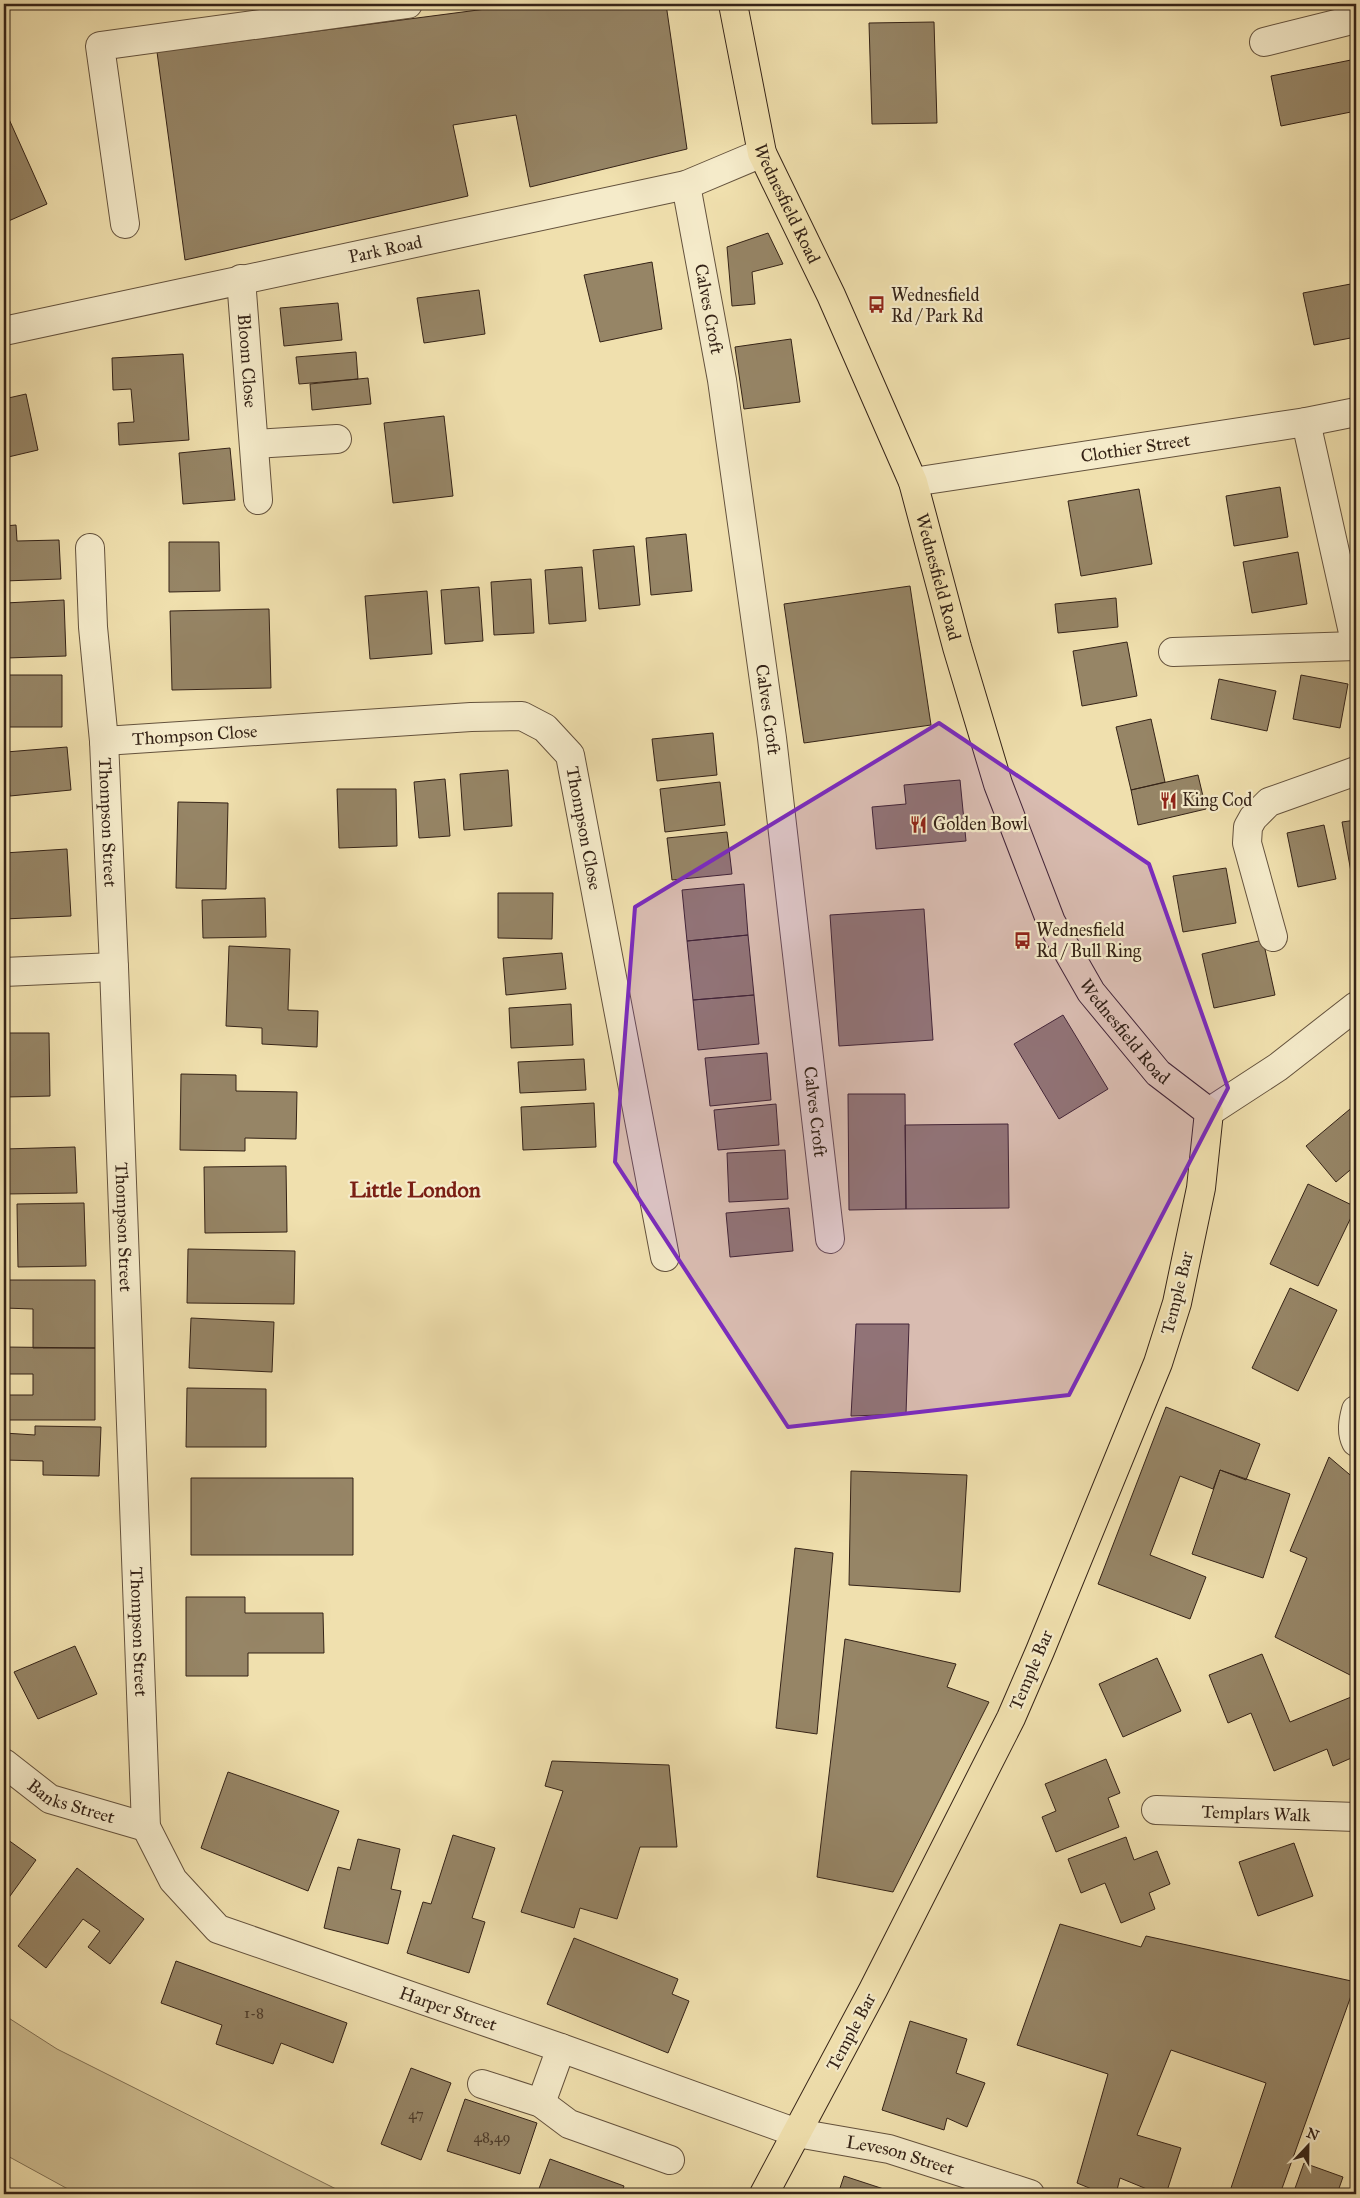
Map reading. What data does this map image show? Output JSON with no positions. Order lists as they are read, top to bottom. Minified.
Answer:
{"streets":{"main road":["Wednesfield Road","Temple Bar"],"street":["Park Road","Calves Croft","Bloom Close","Clothier Street","Thompson Close","Thompson Street","Banks Street","Templars Walk","Harper Street","Leveson Street"]},"crossings":[["Wednesfield Road","Park Road"],["Wednesfield Road","Clothier Street"],["Wednesfield Road","Temple Bar"],["Park Road","Calves Croft"],["Park Road","Bloom Close"],["Thompson Close","Thompson Street"],["Thompson Street","Banks Street"],["Thompson Street","Harper Street"],["Temple Bar","Harper Street"],["Temple Bar","Leveson Street"],["Banks Street","Harper Street"],["Harper Street","Leveson Street"]],"districts":["Little London"],"places":{"bus stop":["Wednesfield Rd / Park Rd","Wednesfield Rd / Bull Ring"],"restaurant":["King Cod","Golden Bowl"]},"house_numbers":["1-8","47","48,49"],"north":"top"}
